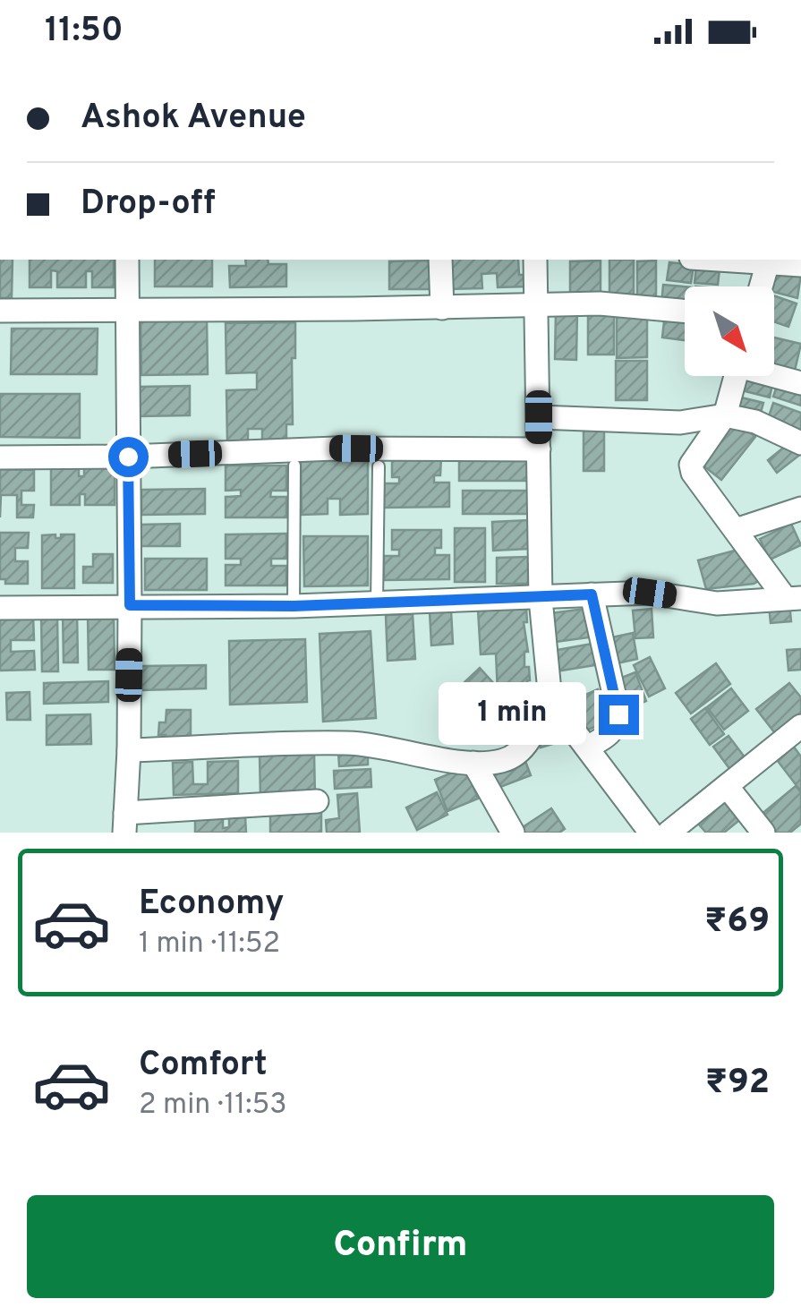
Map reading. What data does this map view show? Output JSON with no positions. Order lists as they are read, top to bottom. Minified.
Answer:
{"north":"bottom right","page":{"status":"11:50","banner":["Ashok Avenue","Drop-off"],"bubble":"1 min","list":[{"name":"Economy","note":"1 min · 11:52","value":"₹69"},{"name":"Comfort","note":"2 min · 11:53","value":"₹92"}],"buttons":"Confirm"}}
